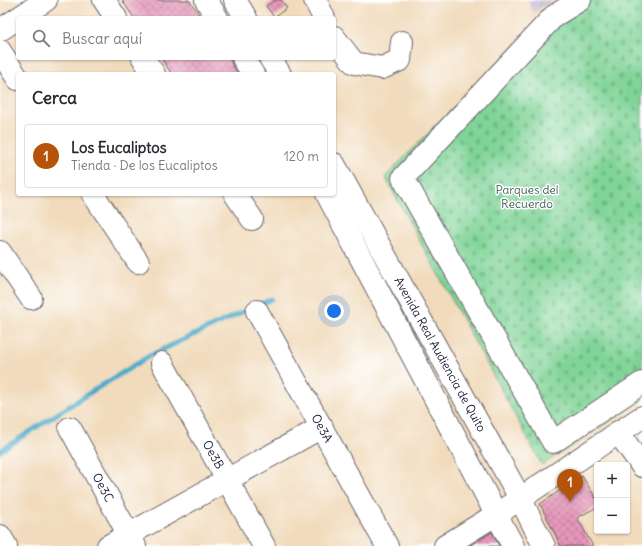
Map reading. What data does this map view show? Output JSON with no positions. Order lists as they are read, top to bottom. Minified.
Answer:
{"streets":{"street":["Avenida Real Audiencia de Quito","Oe3A","Oe3B","Oe3C"]},"parks":["Parques del Recuerdo"],"page":{"search":"Buscar aquí","heading":"Cerca","list":[{"mark":"1","name":"Los Eucaliptos","note":"Tienda · De los Eucaliptos","value":"120 m"}],"map_buttons":["+","−"],"pins":"1"}}
